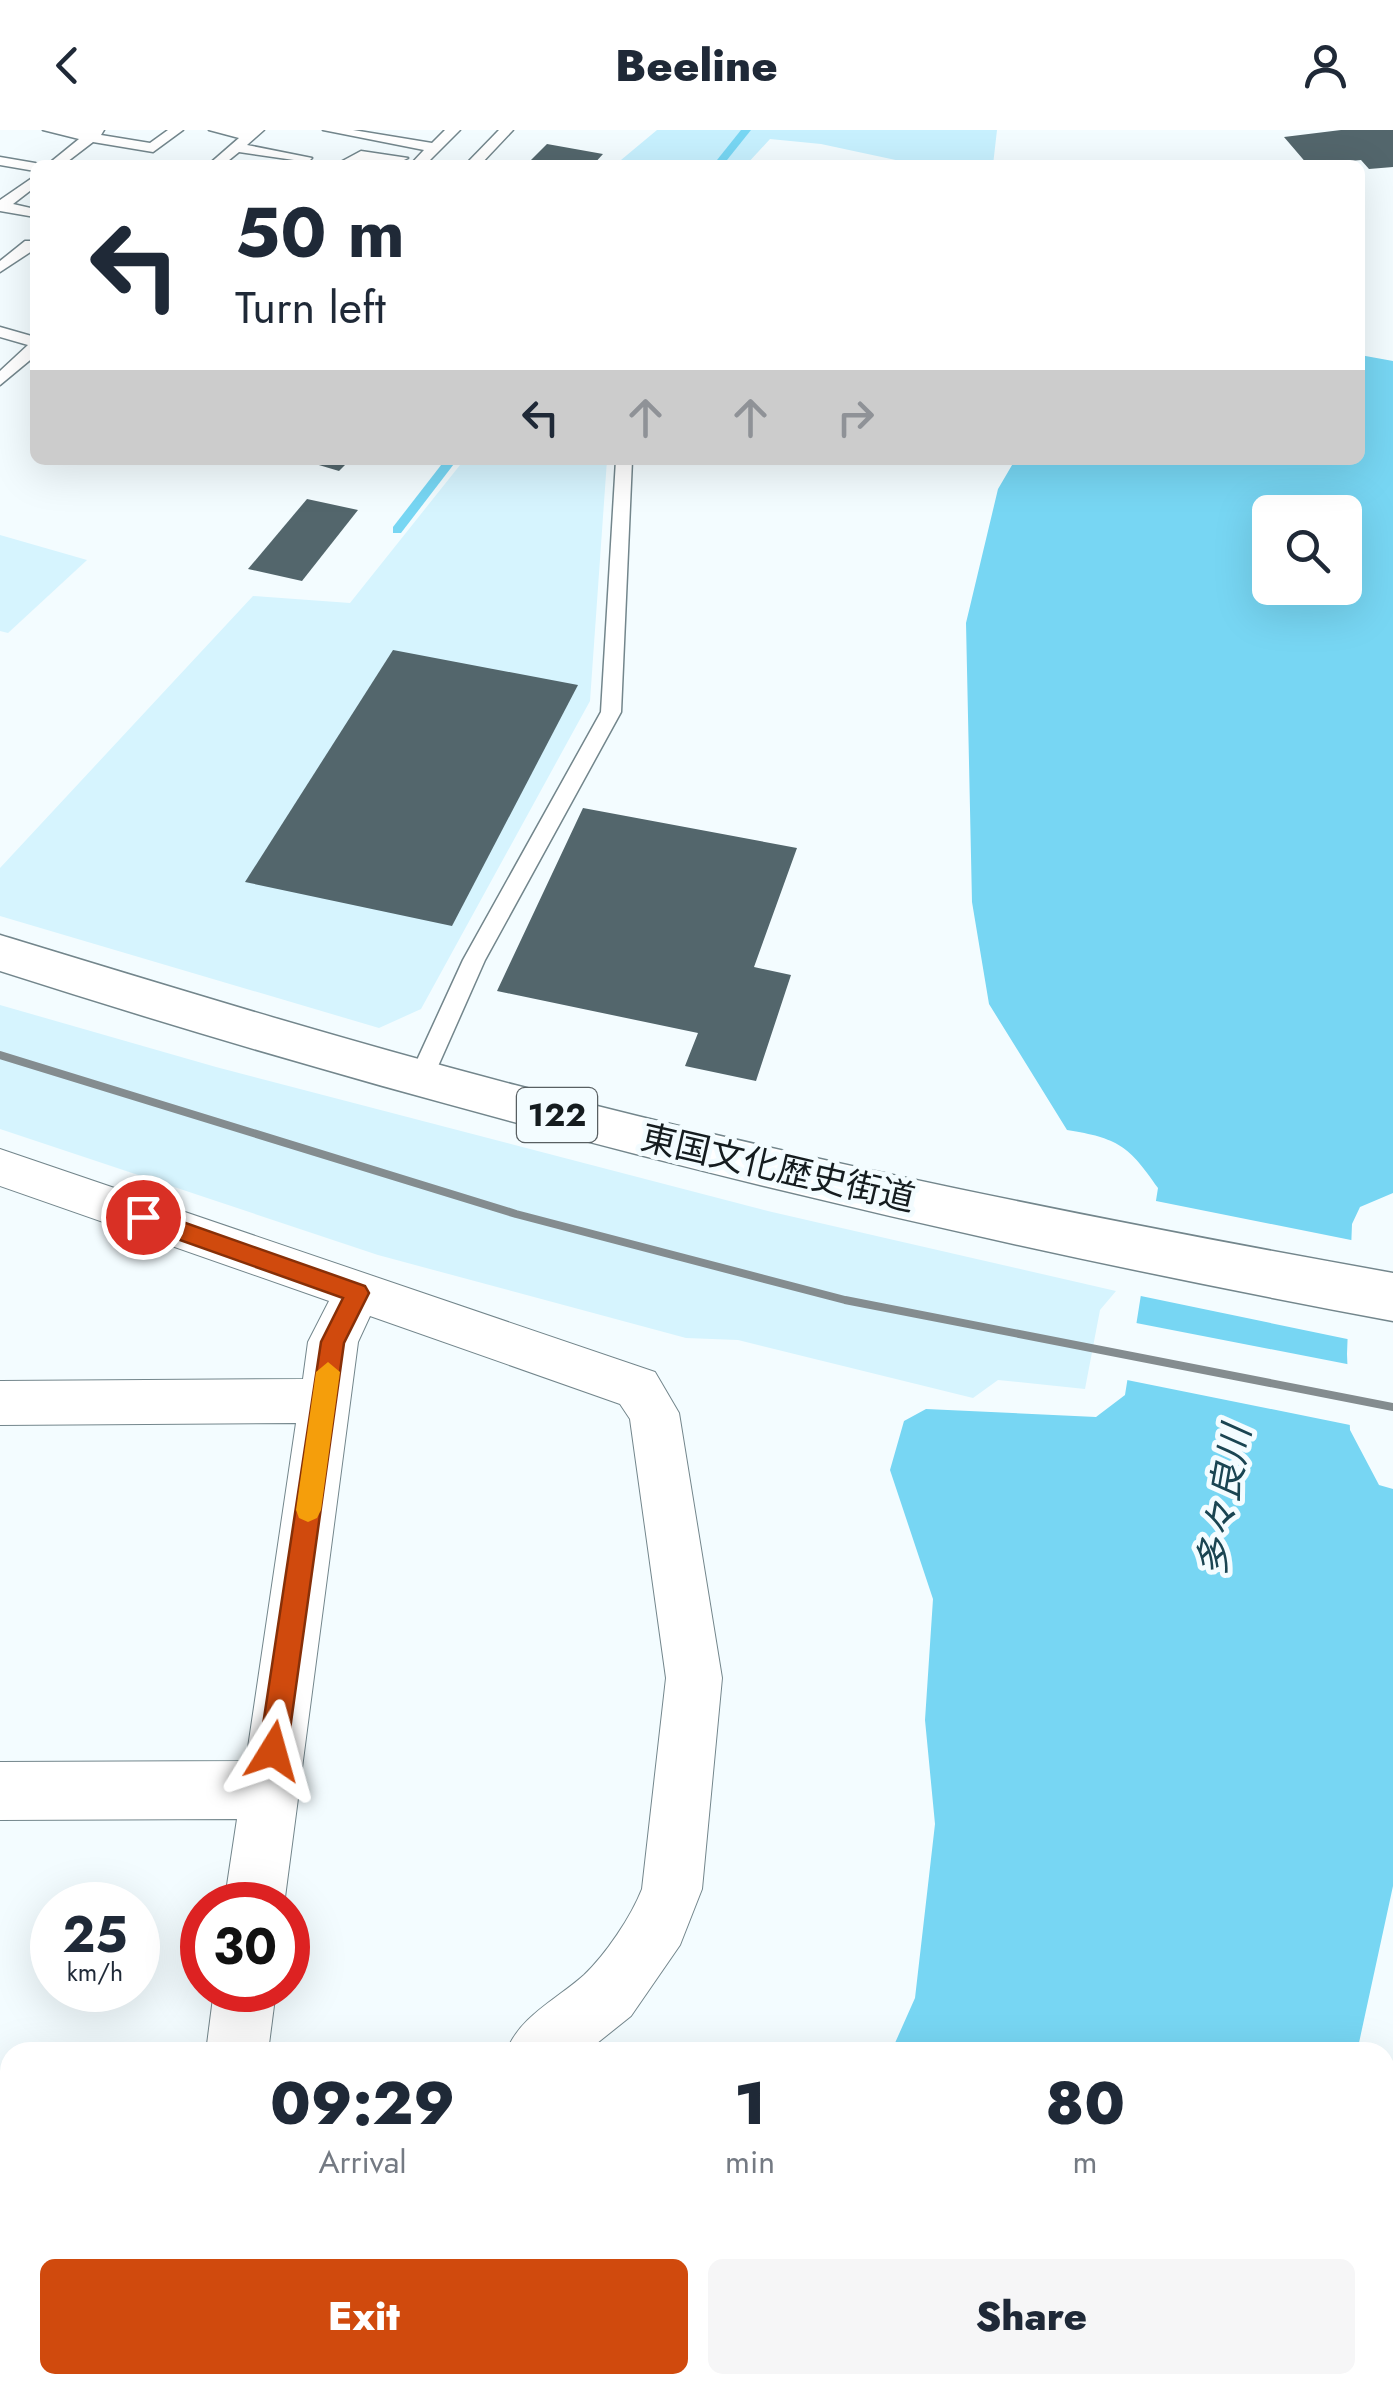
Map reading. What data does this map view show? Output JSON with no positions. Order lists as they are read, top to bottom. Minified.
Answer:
{"streets":{"highway":["122","東国文化歴史街道"]},"water":["多々良川"],"page":{"header":"Beeline","turn":["50 m","Turn left"],"speed":"25 km/h","limit":"30","eta":["09:29","Arrival","1","min","80","m"],"buttons":["Exit","Share"]}}
